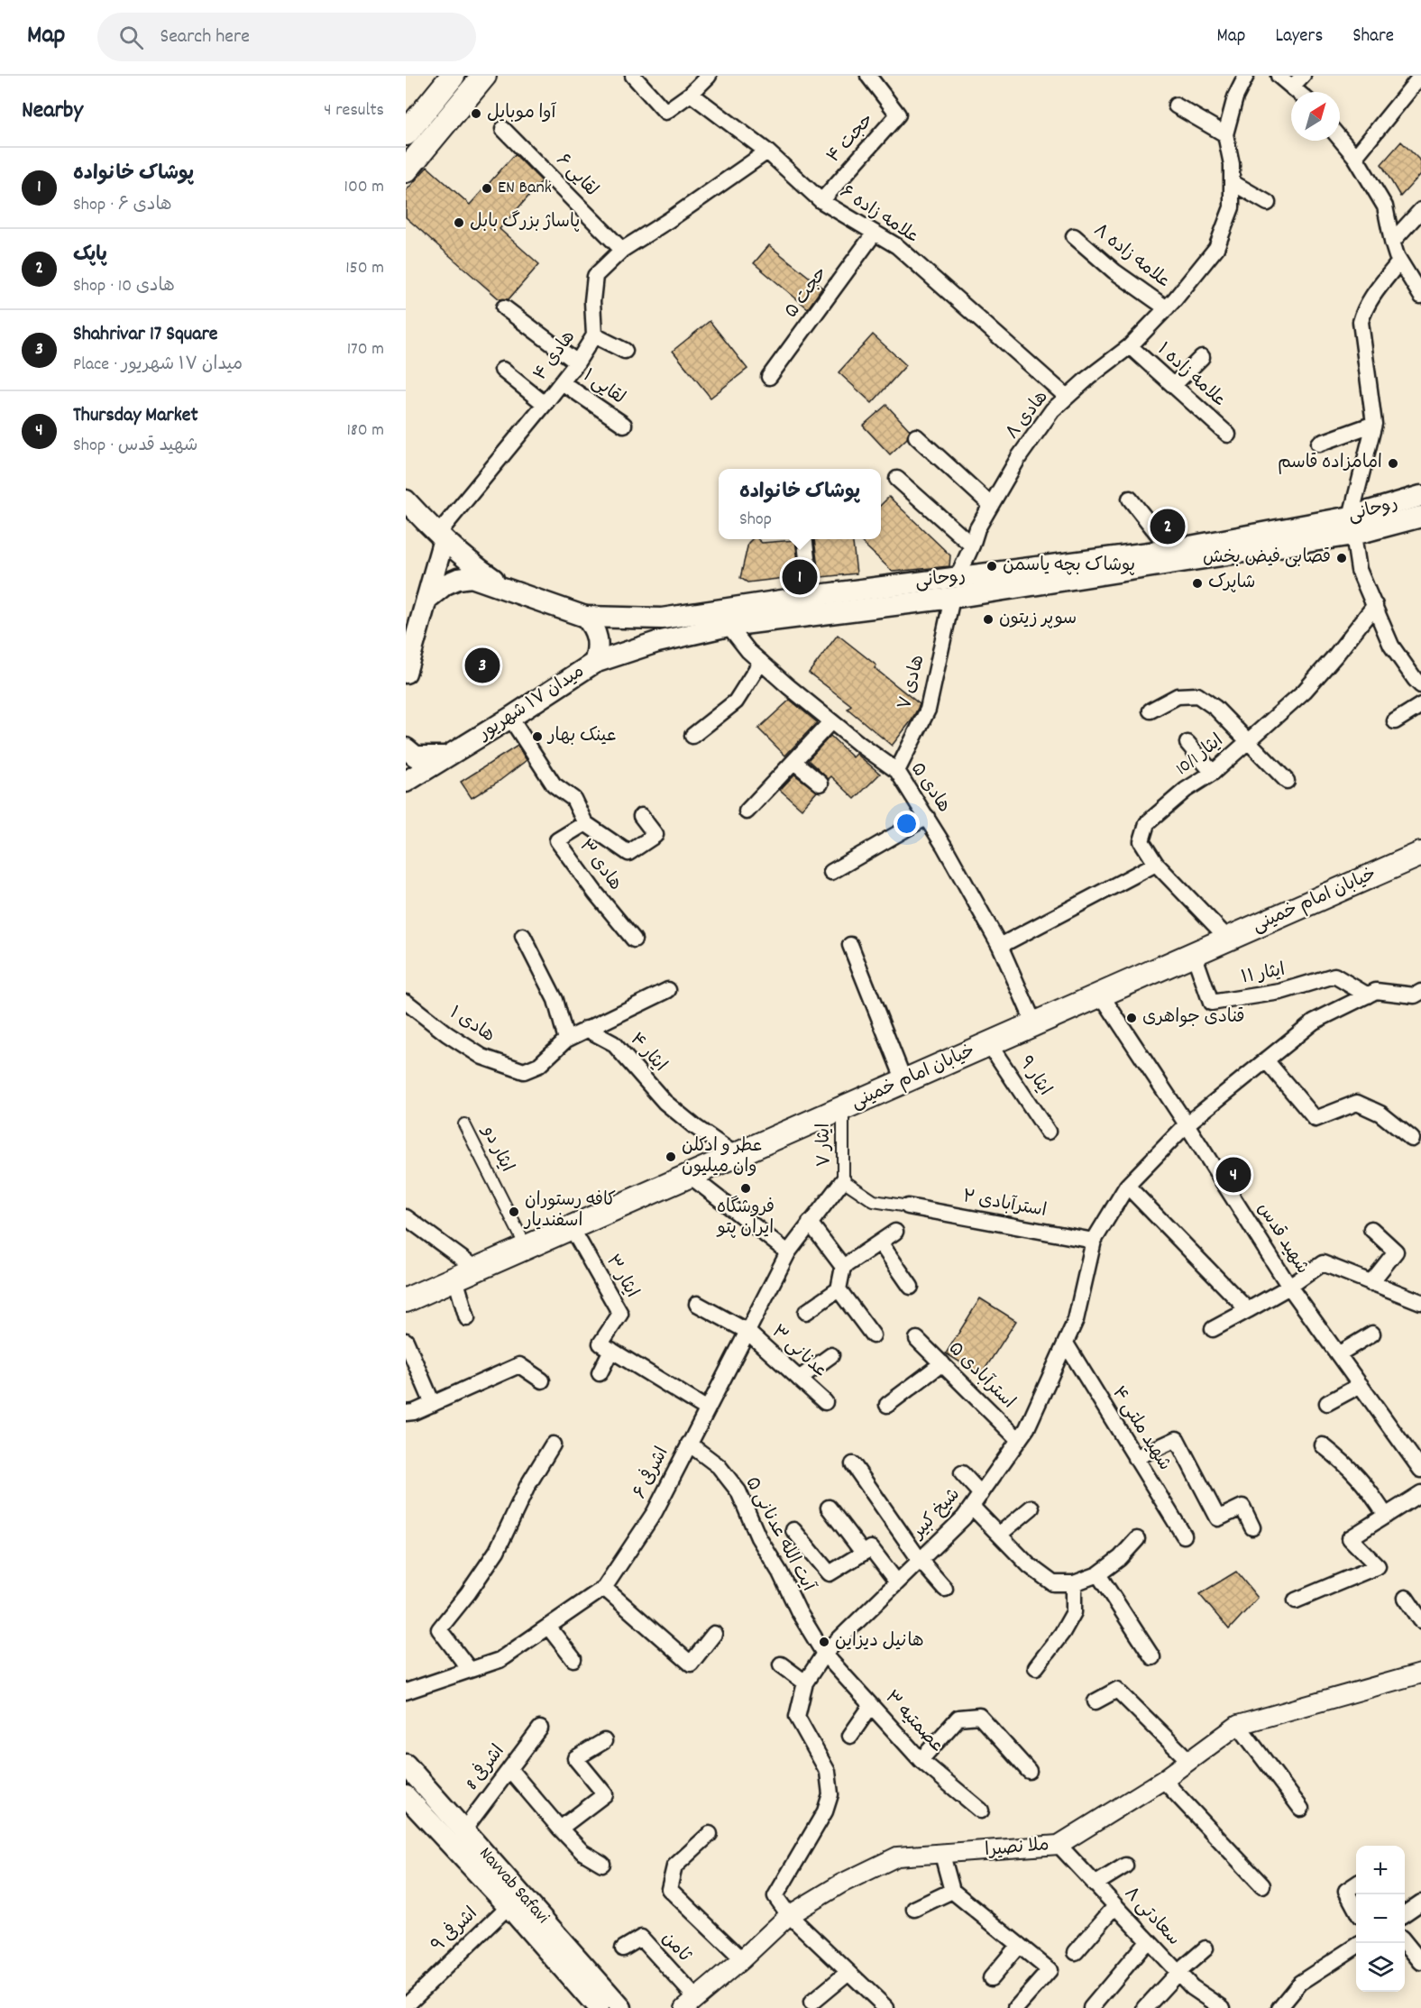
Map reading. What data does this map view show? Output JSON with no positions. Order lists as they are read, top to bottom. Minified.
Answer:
{"streets":{"main road":["روحانی","میدان ۱۷ شهریور","خیابان امام خمینی","Navvab Safavi"],"street":["حجت ۴","لقایی ۶","علامه زاده ۶","علامه زاده ۸","حجت ۵","هادی ۴","علامه زاده ۱","لقایی ۱","هادی ۸","هادی ۷","ایثار 10/1","هادی ۵","هادی ۳","ایثار ۱۱","هادی ۱","ایثار ۴","ایثار ۹","ایثار ۷","ایثار دو","استرآبادی ٣","شهید قدس","ایثار ۳","عدنانی ۳","استرآبادی ۵","شهید ملتی ۴","اشرفی ۶","شیخ کبیر","آیت الله عدنانی ۵","عصمتیه ۳","اشرفی 8","ملا نصیرا","سعادتی ۸","اشرفی ۹","ثامن"]},"crossings":[["حجت ۴","علامه زاده ۶"],["لقایی ۶","هادی ۴"],["علامه زاده ۶","حجت ۵"],["علامه زاده ۶","هادی ۴"],["علامه زاده ۶","هادی ۸"],["علامه زاده ۸","هادی ۸"],["هادی ۴","لقایی ۱"],["علامه زاده ۱","هادی ۸"],["هادی ۸","روحانی"],["روحانی","هادی ۷"],["روحانی","میدان ۱۷ شهریور"],["روحانی","هادی ۵"],["هادی ۷","هادی ۵"],["میدان ۱۷ شهریور","هادی ۳"],["ایثار 10/1","خیابان امام خمینی"],["هادی ۵","خیابان امام خمینی"],["خیابان امام خمینی","ایثار ۱۱"],["خیابان امام خمینی","ایثار ۴"],["خیابان امام خمینی","ایثار ۹"],["خیابان امام خمینی","ایثار ۷"],["خیابان امام خمینی","ایثار دو"],["خیابان امام خمینی","شهید قدس"],["خیابان امام خمینی","ایثار ۳"],["ایثار ۱۱","شیخ کبیر"],["ایثار ۷","اشرفی ۶"],["استرآبادی ٣","شیخ کبیر"],["شهید قدس","شیخ کبیر"],["عدنانی ۳","اشرفی ۶"],["استرآبادی ۵","شیخ کبیر"],["شهید ملتی ۴","شیخ کبیر"],["اشرفی ۶","آیت الله عدنانی ۵"],["شیخ کبیر","آیت الله عدنانی ۵"],["شیخ کبیر","عصمتیه ۳"],["شیخ کبیر","ملا نصیرا"],["آیت الله عدنانی ۵","عصمتیه ۳"],["اشرفی 8","Navvab Safavi"],["ملا نصیرا","سعادتی ۸"],["ملا نصیرا","ثامن"],["Navvab Safavi","اشرفی ۹"]],"places":["آوا موبایل","EN Bank","پاساژ بزرگ بابل","امامزاده قاسم","قصابی فیض بخش","پوشاک بچه یاسمن","شاپرک","سوپر زیتون","عینک بهار","قنادی جواهری","عطر و ادکلن وان میلیون","فروشگاه ایران پتو","کافه رستوران اسفندیار","هانیل دیزاین"],"north":"top right","page":{"header":"Map","search":"Search here","nav":["Map","Layers","Share"],"heading":["Nearby","4 results"],"list":[{"mark":"1","name":"پوشاک خانواده","note":"Shop · هادی ۶","value":"100 m"},{"mark":"2","name":"پاپک","note":"Shop · هادی 10","value":"150 m"},{"mark":"3","name":"Shahrivar 17 Square","note":"Place · میدان ۱۷ شهریور","value":"170 m"},{"mark":"4","name":"Thursday Market","note":"Shop · شهید قدس","value":"180 m"}],"popup":["پوشاک خانواده","Shop"],"pins":["2","1","3","4"],"map_buttons":["+","−"]}}
